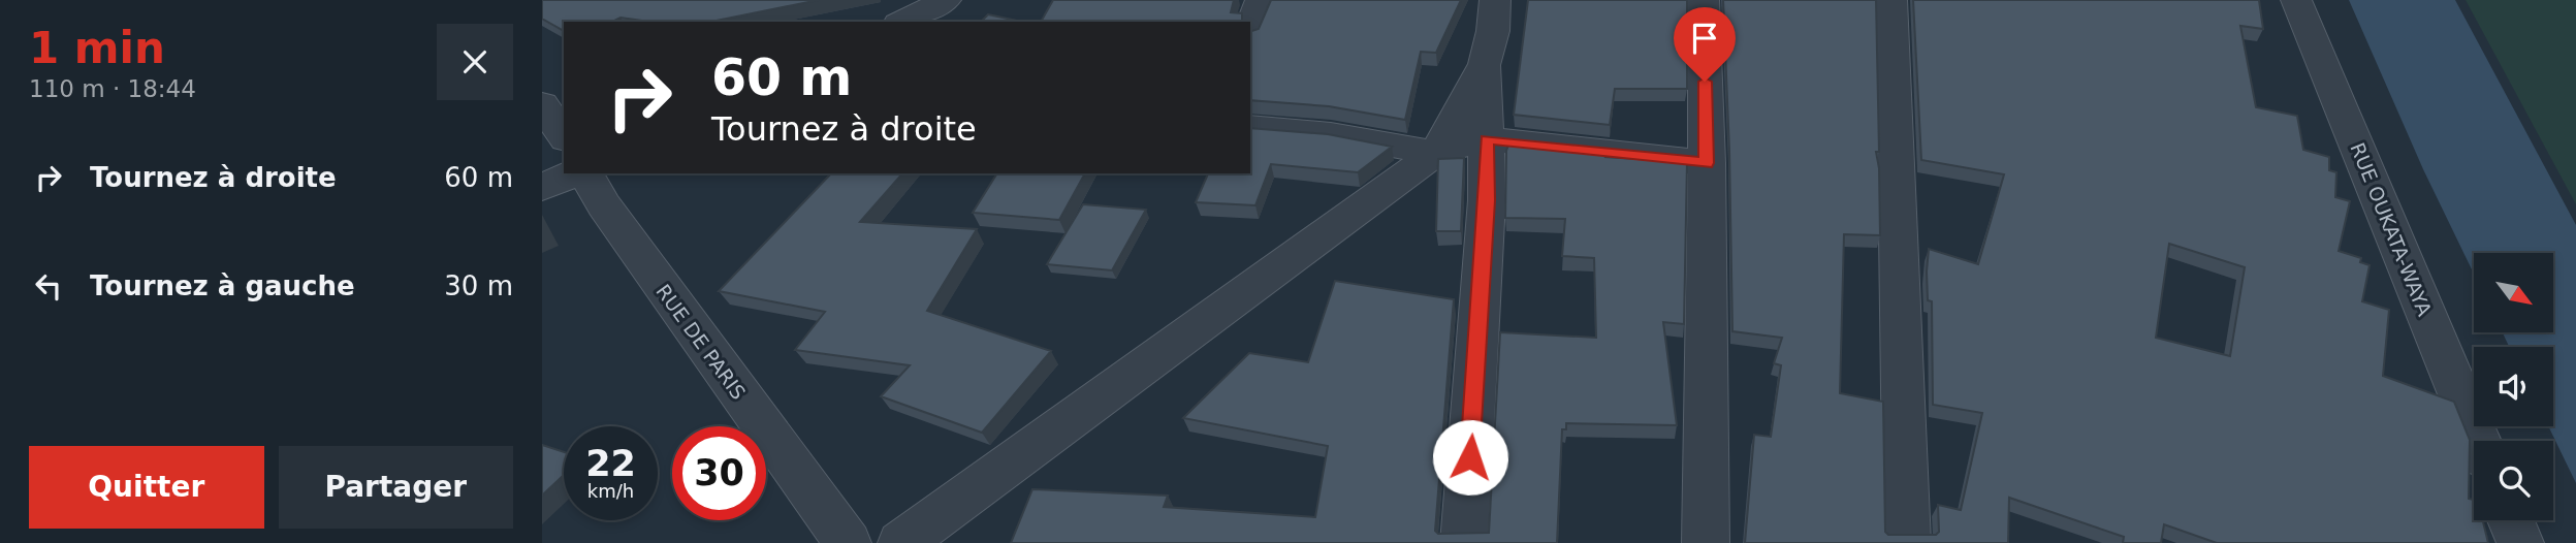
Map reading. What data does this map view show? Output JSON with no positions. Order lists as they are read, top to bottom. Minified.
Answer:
{"streets":{"street":["RUE OUKATA-WAYA","RUE DE PARIS"]},"north":"bottom right","page":{"heading":["1 min","110 m · 18:44"],"turn":["60 m","Tournez à droite"],"list":[{"name":"Tournez à droite","value":"60 m"},{"name":"Tournez à gauche","value":"30 m"}],"speed":"22 km/h","limit":"30","buttons":["Quitter","Partager"]}}
